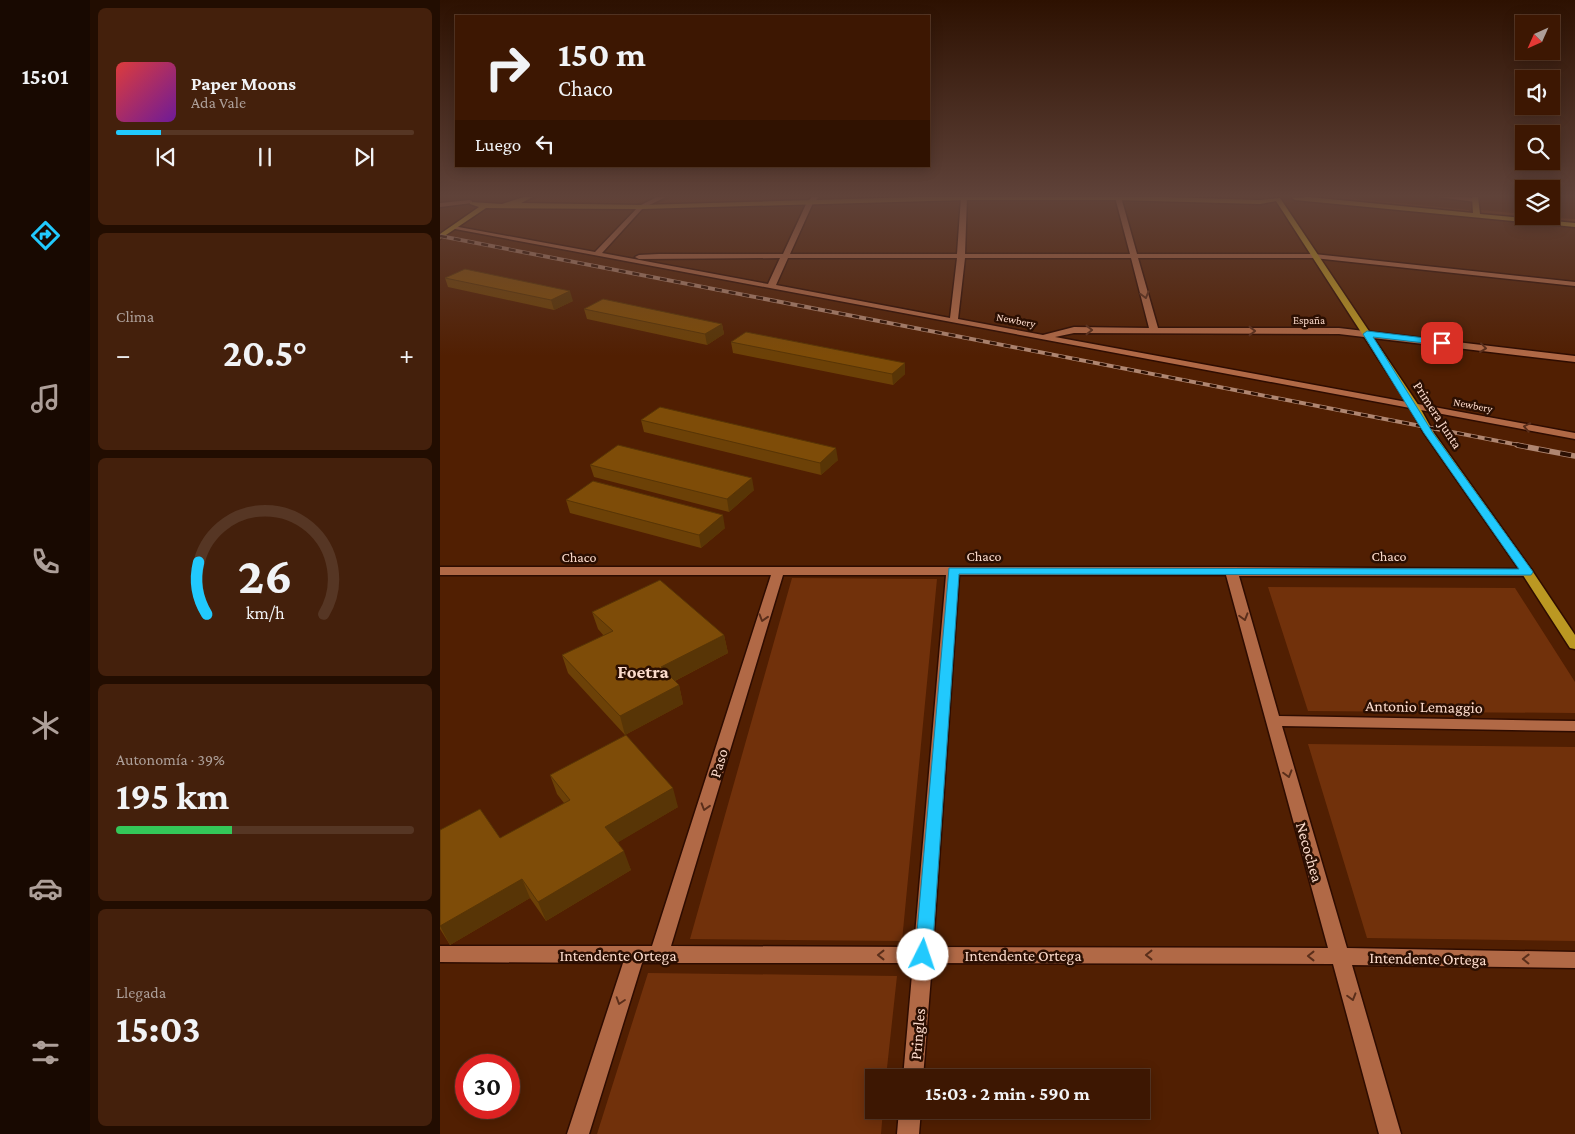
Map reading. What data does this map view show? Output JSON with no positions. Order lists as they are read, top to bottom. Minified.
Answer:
{"streets":{"main road":["Primera Junta"],"street":["Newbery","España","Chaco","Antonio Lemaggio","Paso","Necochea","Intendente Ortega","Pringles"]},"crossings":[["Newbery","España"],["Newbery","Primera Junta"],["España","Primera Junta"],["Primera Junta","Chaco"],["Chaco","Paso"],["Chaco","Necochea"],["Chaco","Pringles"],["Antonio Lemaggio","Necochea"],["Paso","Intendente Ortega"],["Necochea","Intendente Ortega"],["Intendente Ortega","Pringles"]],"one_way":["Paso","Necochea","Intendente Ortega"],"districts":["Foetra"],"north":"bottom left","page":{"tabs":"15:01","turn":["150 m","Chaco"],"song":["Paper Moons","Ada Vale"],"then":"Luego","tile":["Clima",["Autonomía · 39%","195 km"],["Llegada","15:03"]],"heat":["−","20.5°","+"],"limit":"30","trip":"15:03 · 2 min · 590 m","gauge":["26","km/h"]}}
